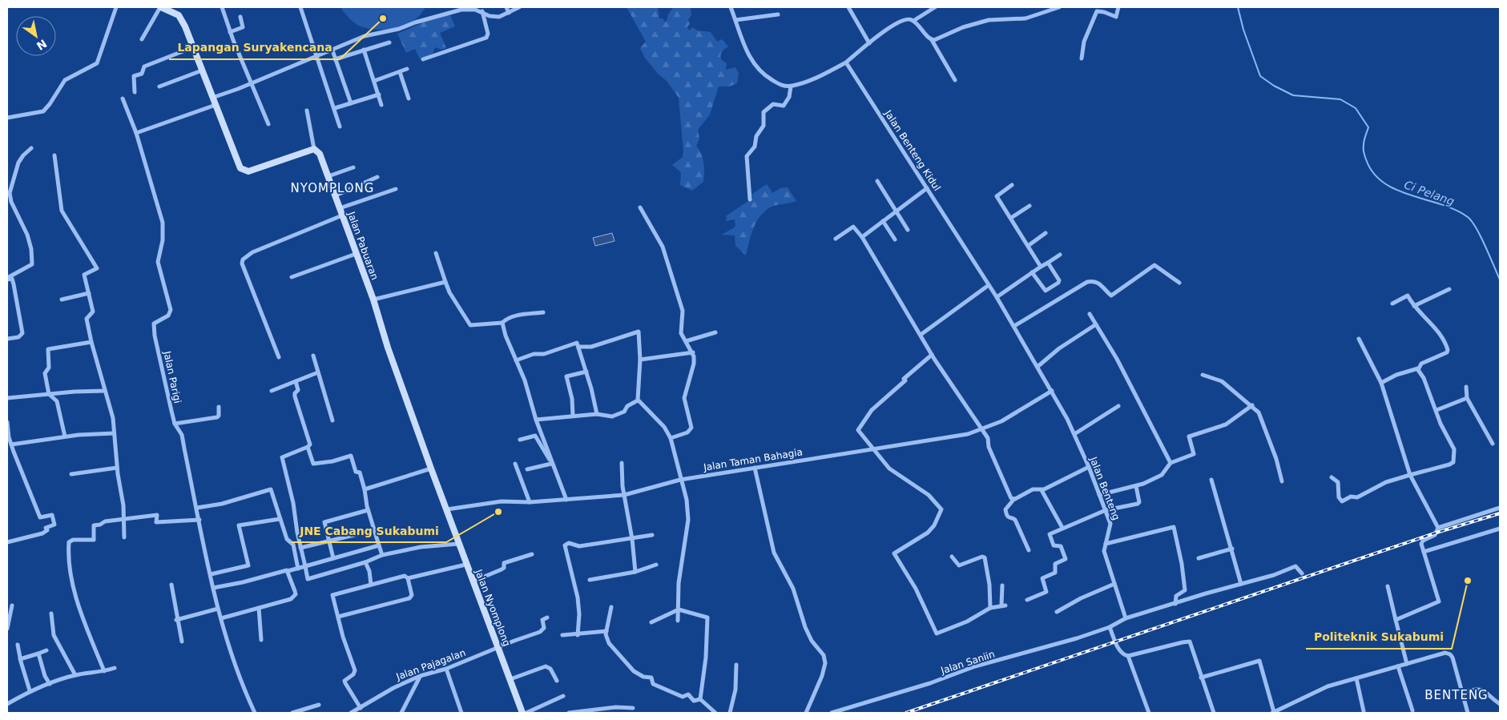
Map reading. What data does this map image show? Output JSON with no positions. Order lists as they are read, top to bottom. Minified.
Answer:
{"streets":{"street":["Jalan Benteng Kidul","Jalan Pabuaran","Jalan Parigi","Jalan Taman Bahagia","Jalan Benteng","Jalan Nyomplong","Jalan Saniin","Jalan Pajagalan"]},"crossings":[["Jalan Benteng Kidul","Jalan Taman Bahagia"],["Jalan Benteng Kidul","Jalan Benteng"],["Jalan Pabuaran","Jalan Taman Bahagia"],["Jalan Pabuaran","Jalan Nyomplong"],["Jalan Taman Bahagia","Jalan Benteng"],["Jalan Taman Bahagia","Jalan Nyomplong"],["Jalan Nyomplong","Jalan Pajagalan"]],"districts":["NYOMPLONG","BENTENG"],"water":["Ci Pelang"],"places":["Lapangan Suryakencana","JNE Cabang Sukabumi","Politeknik Sukabumi"],"north":"bottom right"}
